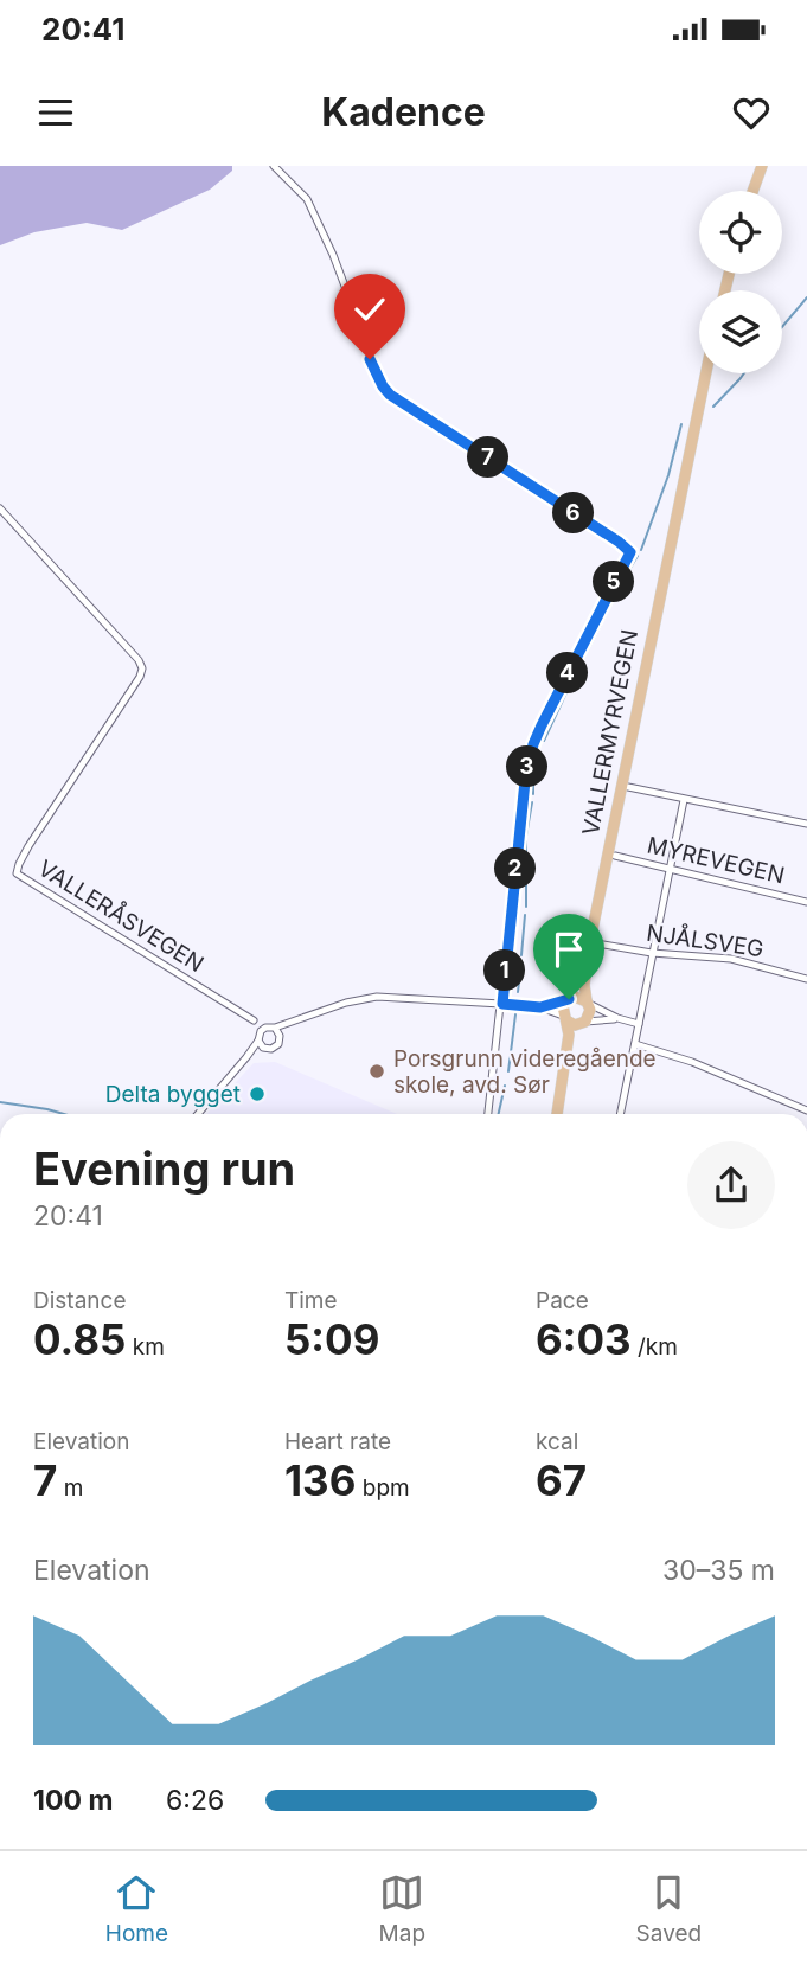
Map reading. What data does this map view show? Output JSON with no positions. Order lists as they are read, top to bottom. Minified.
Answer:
{"streets":{"main road":["VALLERMYRVEGEN"],"street":["MYREVEGEN","VALLERÅSVEGEN","NJÅLSVEG"]},"crossings":[["VALLERMYRVEGEN","NJÅLSVEG"]],"places":["Porsgrunn videregående skole, avd. Sør","Delta bygget"],"page":{"status":"20:41","header":"Kadence","pins":["7","6","5","4","3","2","1"],"heading":["Evening run","20:41"],"stats":[["Distance","0.85 km"],["Time","5:09"],["Pace","6:03 /km"],["Elevation","7 m"],["Heart rate","136 bpm"],["kcal","67"]],"chart":["Elevation","30–35 m"],"list":[{"name":"100 m","note":"6:26"}],"tabs":["Home","Map","Saved"]}}
